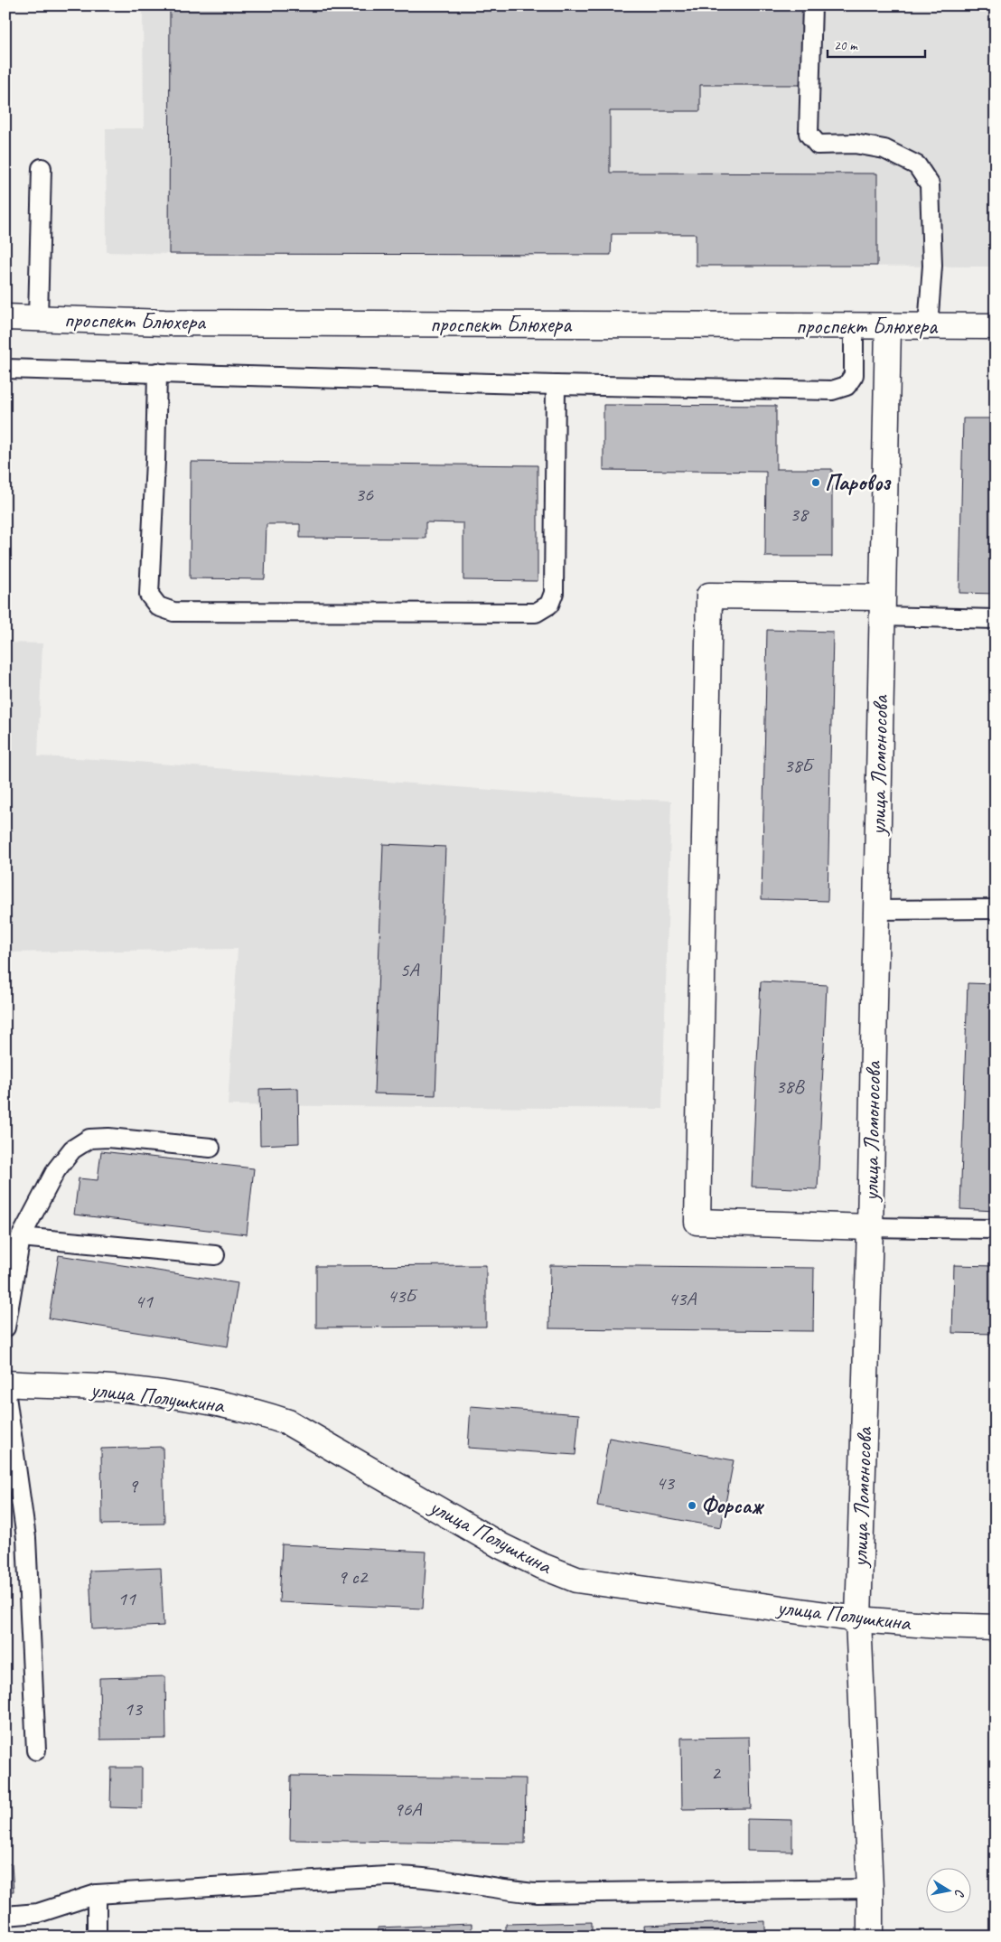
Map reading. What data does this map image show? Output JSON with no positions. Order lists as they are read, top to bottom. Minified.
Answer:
{"streets":{"street":["проспект Блюхера","улица Ломоносова","улица Полушкина"]},"crossings":[["проспект Блюхера","улица Ломоносова"],["улица Ломоносова","улица Полушкина"]],"places":["Паровоз","Форсаж"],"house_numbers":["36","38","38Б","5А","38В","43Б","43А","41","43","9","9 с2","11","13","2","96А"],"scale_bar":"20 m","north":"right"}
